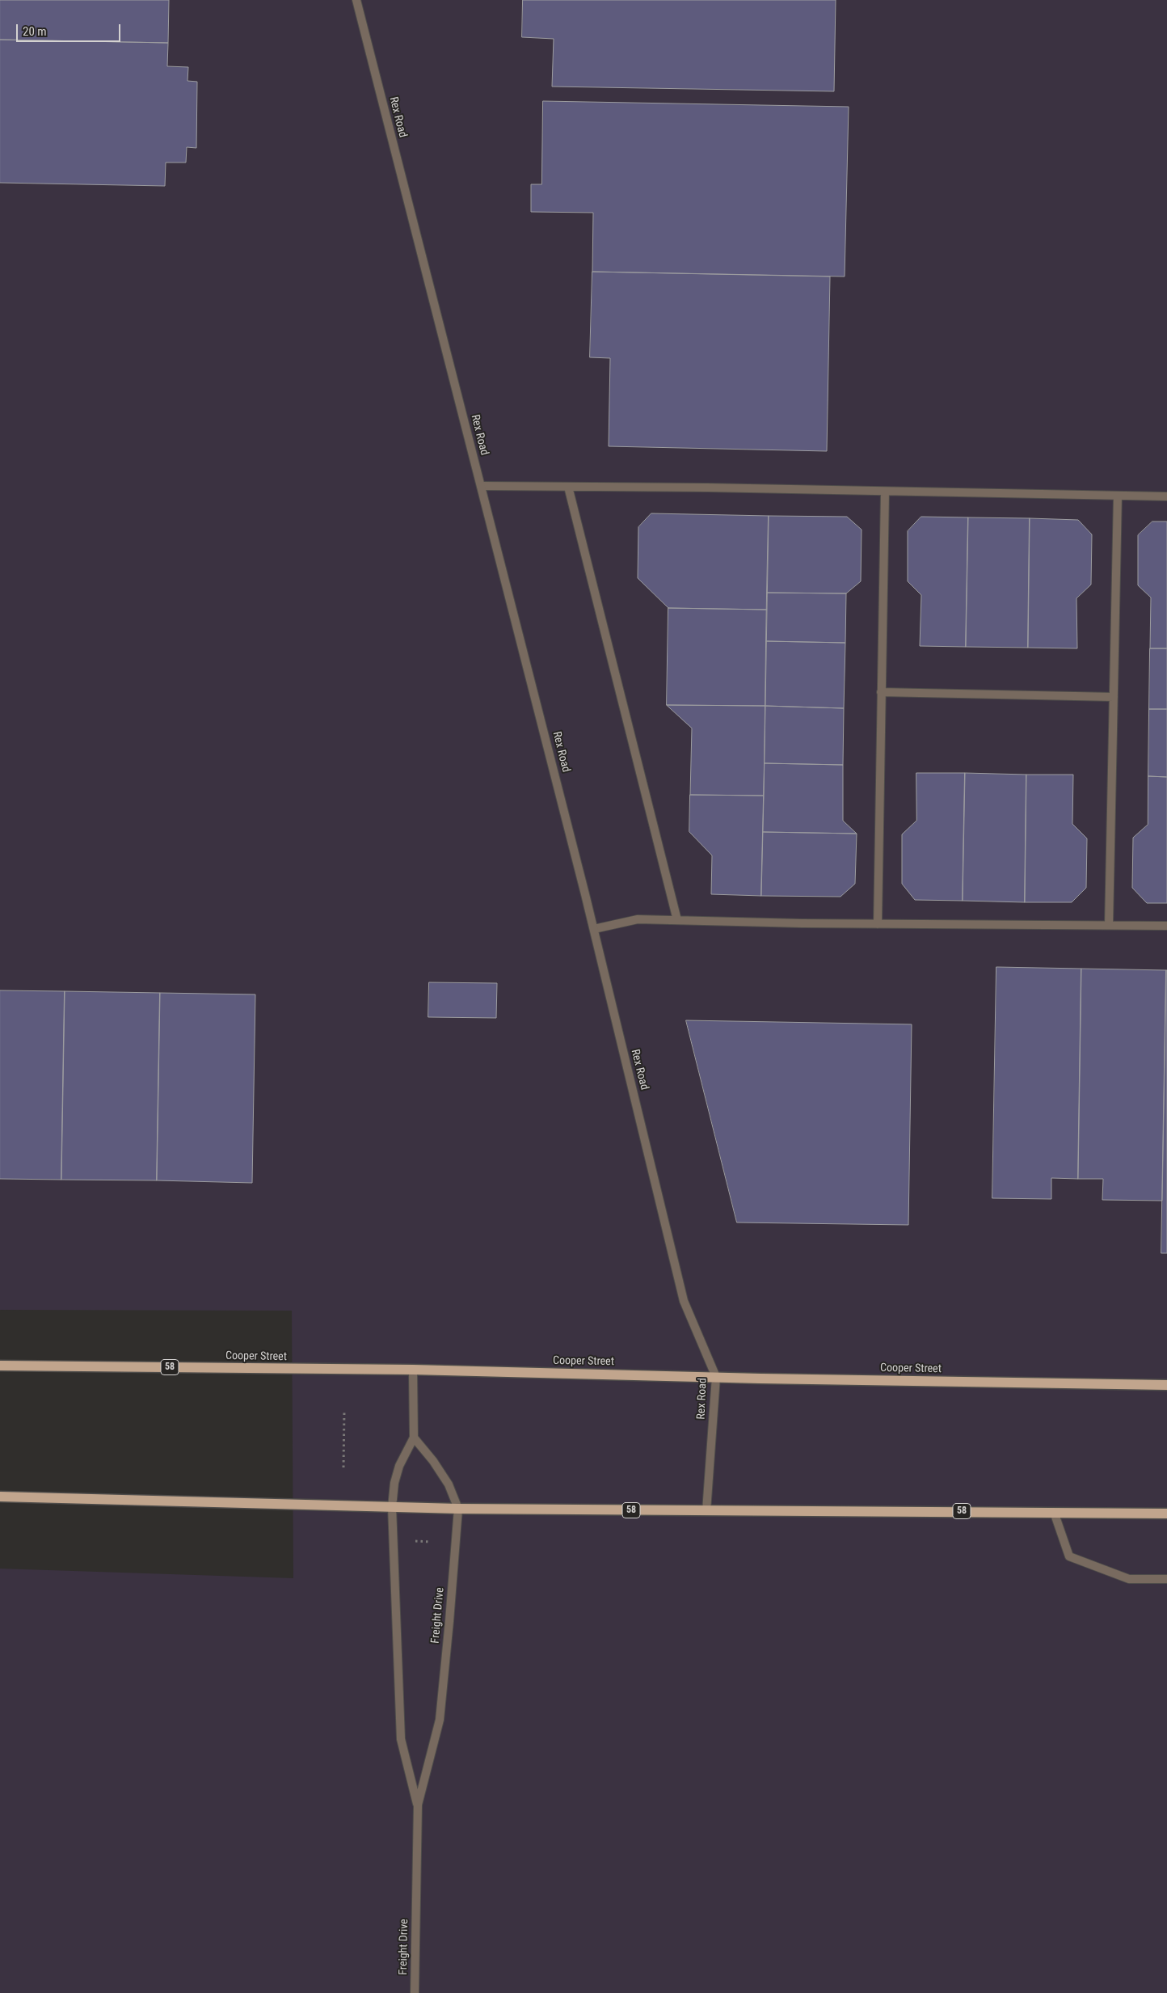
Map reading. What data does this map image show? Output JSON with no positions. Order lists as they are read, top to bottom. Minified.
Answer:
{"streets":{"main road":["Cooper Street","58"],"street":["Rex Road","Freight Drive"]},"crossings":[["Rex Road","Cooper Street"],["Rex Road","58"],["Cooper Street","Freight Drive"],["58","Freight Drive"]],"scale_bar":"20 m"}
